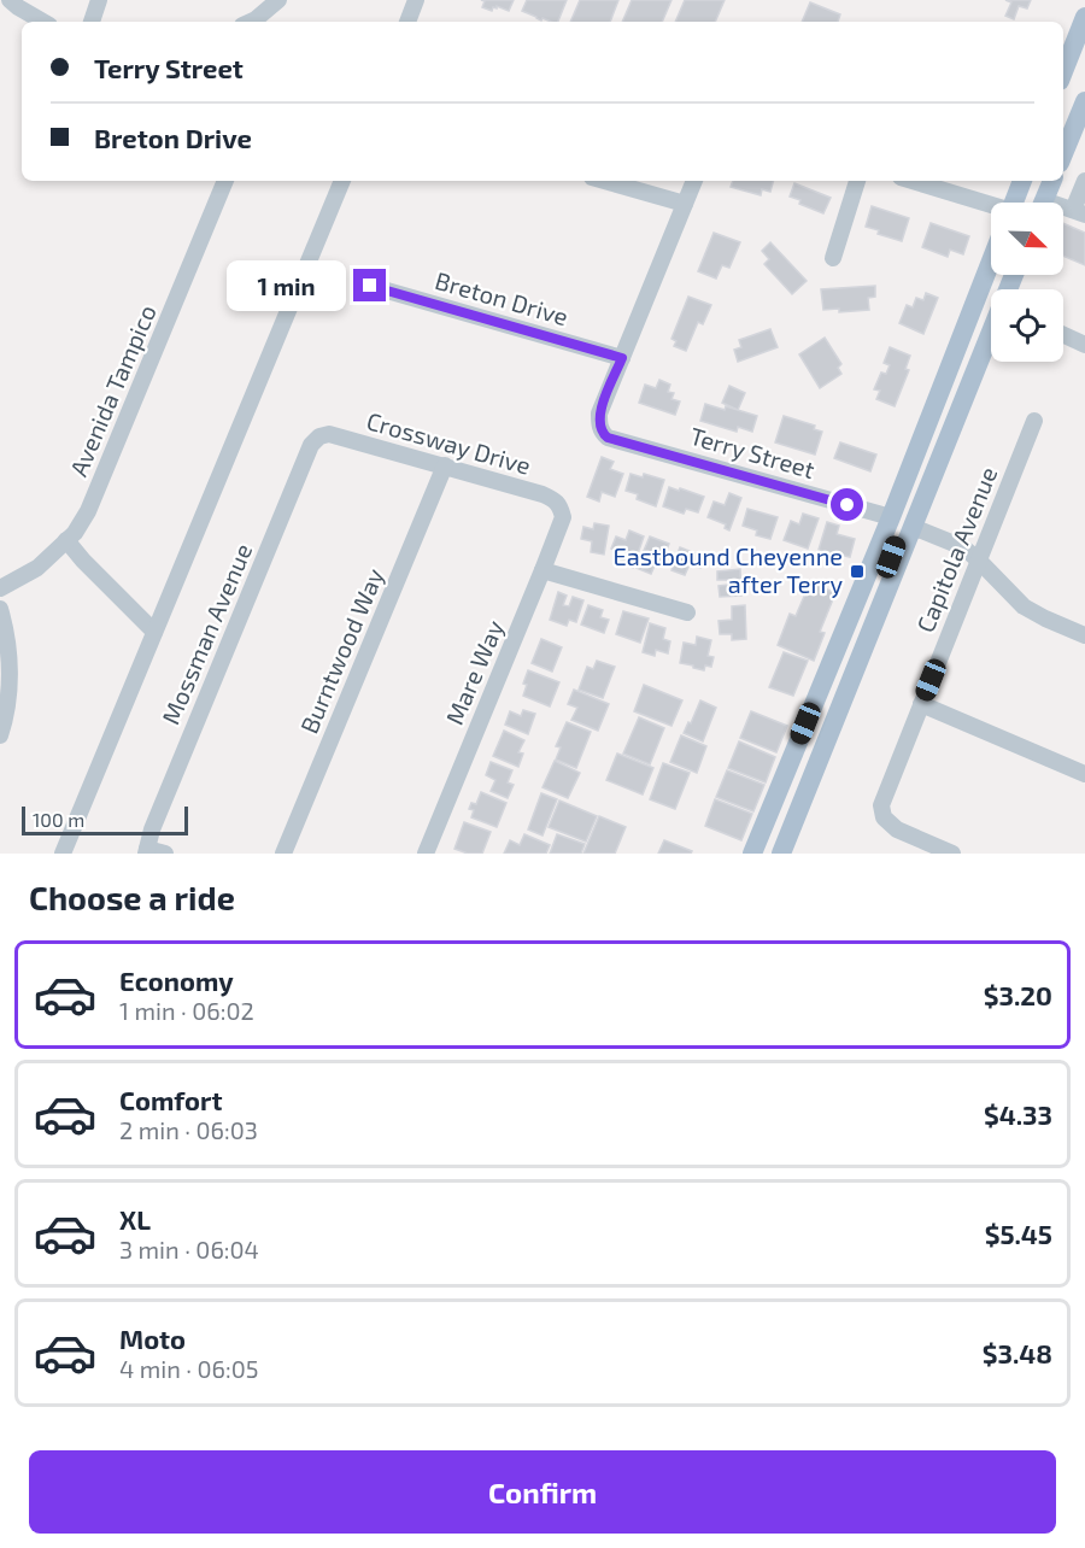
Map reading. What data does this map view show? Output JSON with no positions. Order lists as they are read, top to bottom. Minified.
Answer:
{"streets":{"street":["Breton Drive","Avenida Tampico","Crossway Drive","Terry Street","Capitola Avenue","Mossman Avenue","Burntwood Way","Mare Way"]},"crossings":[["Breton Drive","Terry Street"],["Crossway Drive","Mossman Avenue"],["Crossway Drive","Burntwood Way"],["Crossway Drive","Mare Way"]],"places":{"transit":["Eastbound Cheyenne after Terry"]},"scale_bar":"100 m","north":"bottom right","page":{"banner":["Terry Street","Breton Drive"],"bubble":"1 min","scale":"100 m","heading":"Choose a ride","list":[{"name":"Economy","note":"1 min · 06:02","value":"$3.20"},{"name":"Comfort","note":"2 min · 06:03","value":"$4.33"},{"name":"XL","note":"3 min · 06:04","value":"$5.45"},{"name":"Moto","note":"4 min · 06:05","value":"$3.48"}],"buttons":"Confirm"}}
